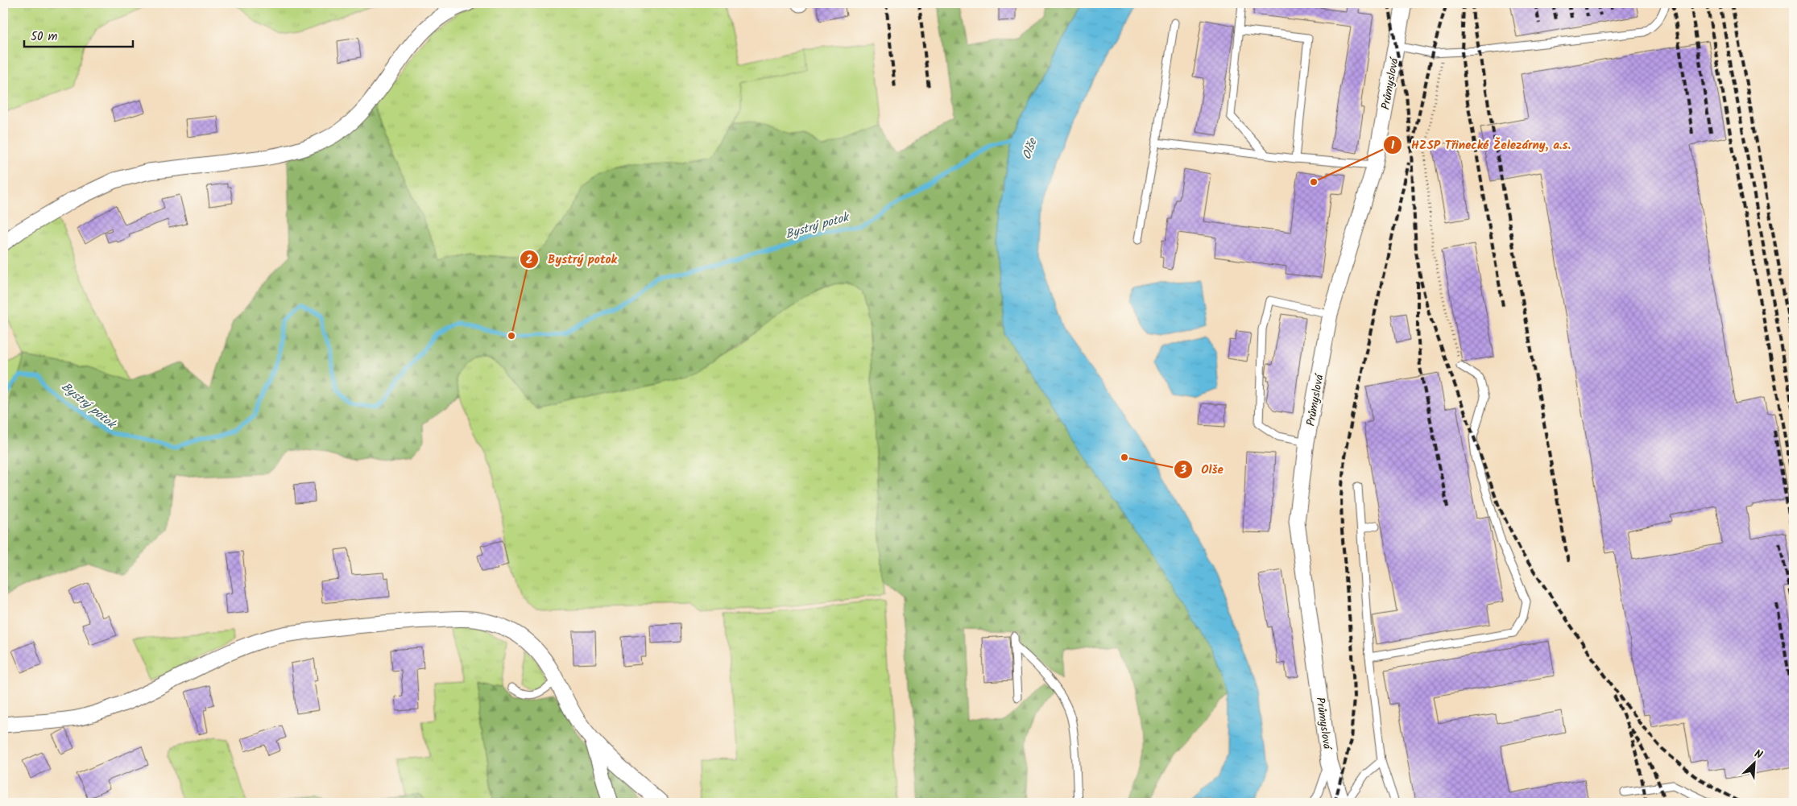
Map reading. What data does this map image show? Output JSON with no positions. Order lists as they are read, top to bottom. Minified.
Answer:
{"streets":{"street":["Průmyslová"]},"water":["Olše","Bystrý potok"],"places":["HZSP Třinecké Železárny, a.s.","Bystrý potok","Olše"],"scale_bar":"50 m","north":"top right"}
